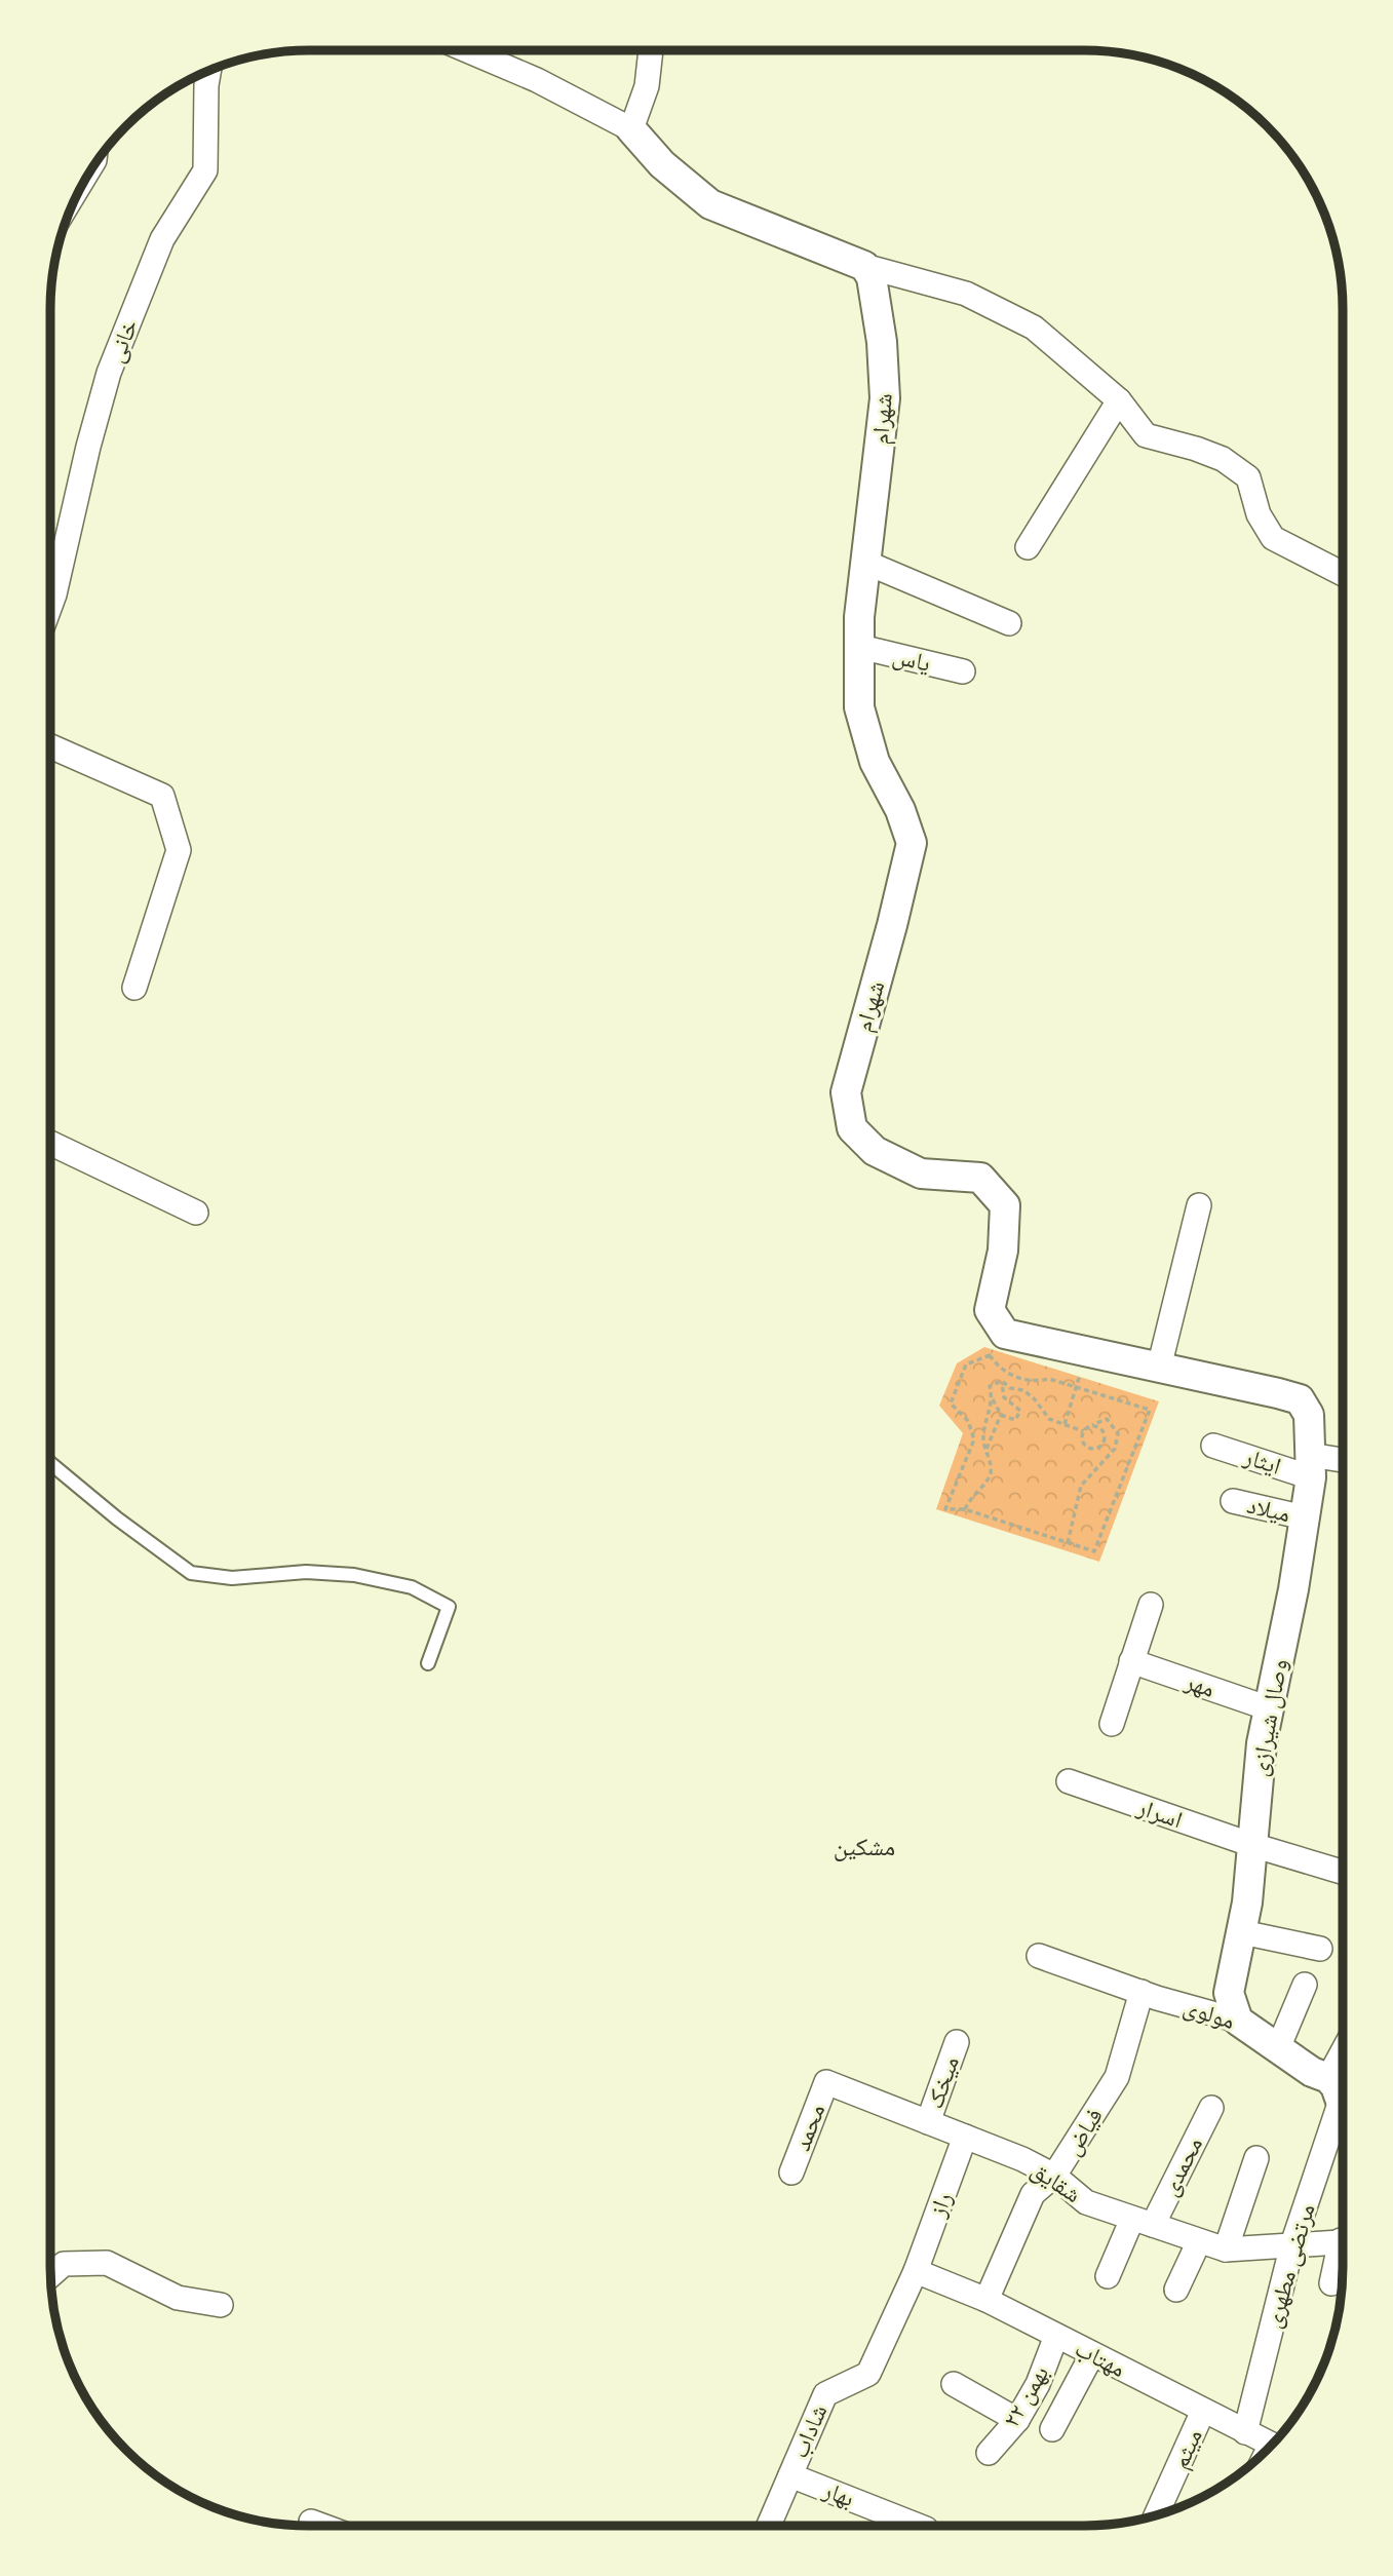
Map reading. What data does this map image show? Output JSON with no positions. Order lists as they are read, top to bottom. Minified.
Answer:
{"streets":{"street":["خانی","شهرام","یاس","ایثار","میلاد","مهر","وصال شیرازی","اسرار","مولوی","میخک","محمد","فیاض","محمدی","شقایق","راز","مرتضی مطهری","مهتاب","۲۲ بهمن","شاداب","میثم","بهار"]},"crossings":[["شهرام","یاس"],["شهرام","وصال شیرازی"],["ایثار","وصال شیرازی"],["میلاد","وصال شیرازی"],["مهر","وصال شیرازی"],["وصال شیرازی","اسرار"],["وصال شیرازی","مولوی"],["مولوی","فیاض"],["مولوی","مرتضی مطهری"],["میخک","شقایق"],["محمد","شقایق"],["فیاض","شقایق"],["فیاض","مهتاب"],["محمدی","شقایق"],["شقایق","راز"],["شقایق","مرتضی مطهری"],["راز","مهتاب"],["راز","شاداب"],["مرتضی مطهری","مهتاب"],["مهتاب","۲۲ بهمن"],["مهتاب","شاداب"],["مهتاب","میثم"],["شاداب","بهار"]],"districts":["مشکین"]}
